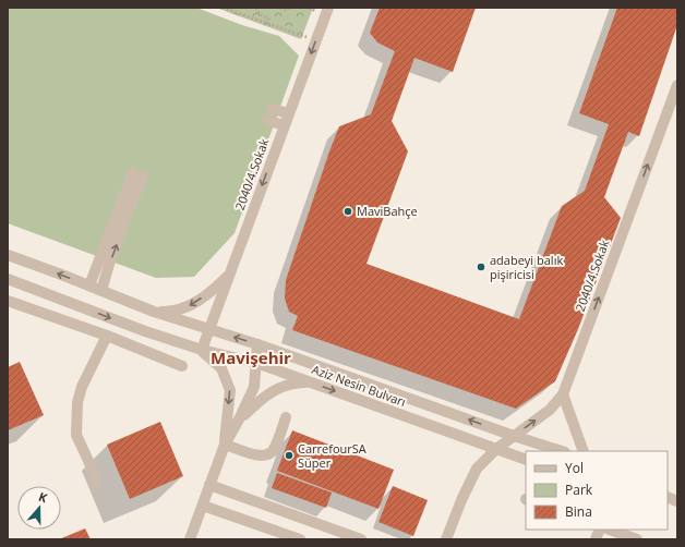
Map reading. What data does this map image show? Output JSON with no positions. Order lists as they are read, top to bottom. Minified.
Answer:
{"streets":{"street":["2040/4.Sokak","Aziz Nesin Bulvarı"]},"crossings":[["2040/4.Sokak","Aziz Nesin Bulvarı"]],"districts":["Mavişehir"],"places":["MaviBahçe","adabeyi balık pişiricisi","CarrefourSA Süper"],"legend":["Yol","Park","Bina"],"north":"top"}
